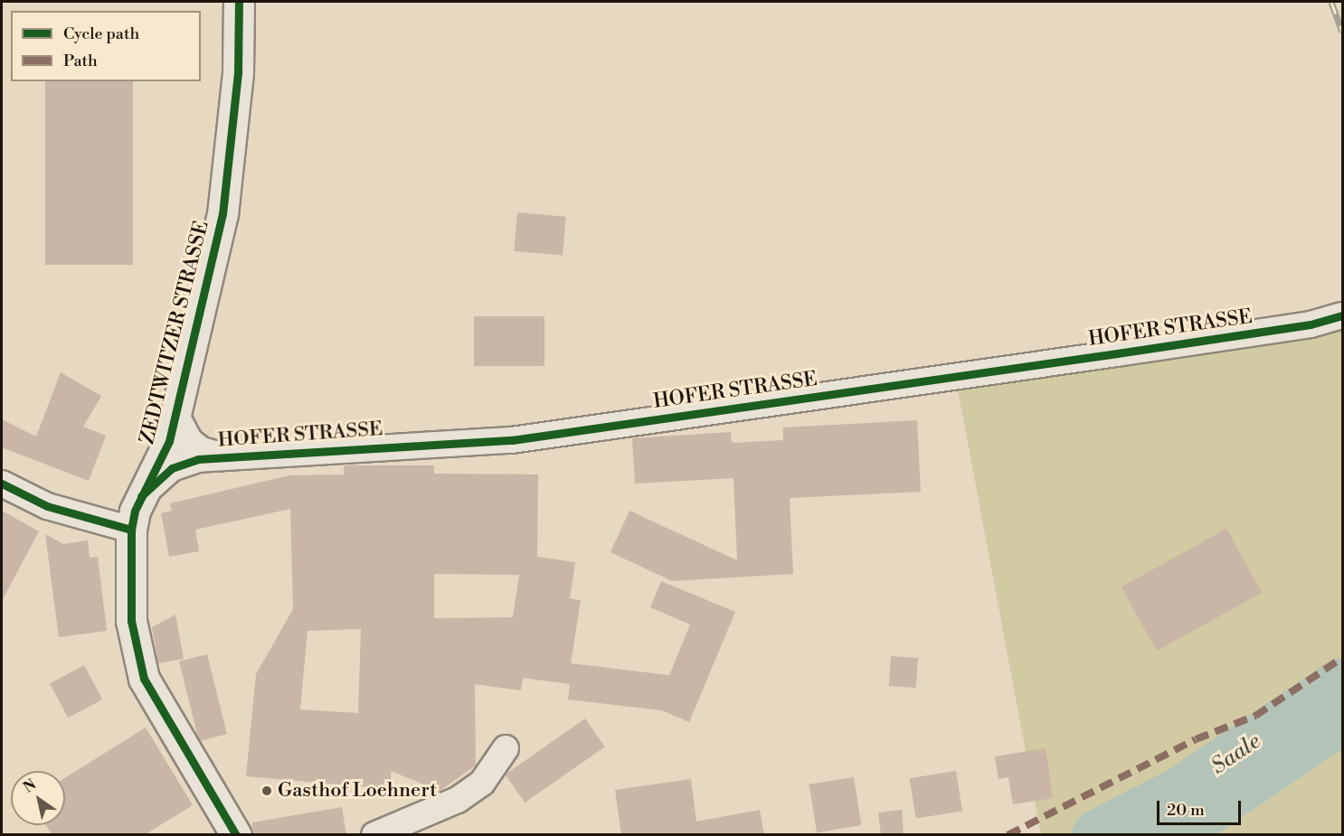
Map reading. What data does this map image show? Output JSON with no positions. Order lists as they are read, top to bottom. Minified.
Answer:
{"streets":{"street":["HOFER STRASSE","ZEDTWITZER STRASSE"]},"crossings":[["HOFER STRASSE","ZEDTWITZER STRASSE"]],"water":["Saale"],"places":["Gasthof Loehnert"],"legend":["Cycle path","Path"],"scale_bar":"20 m","north":"top left"}
